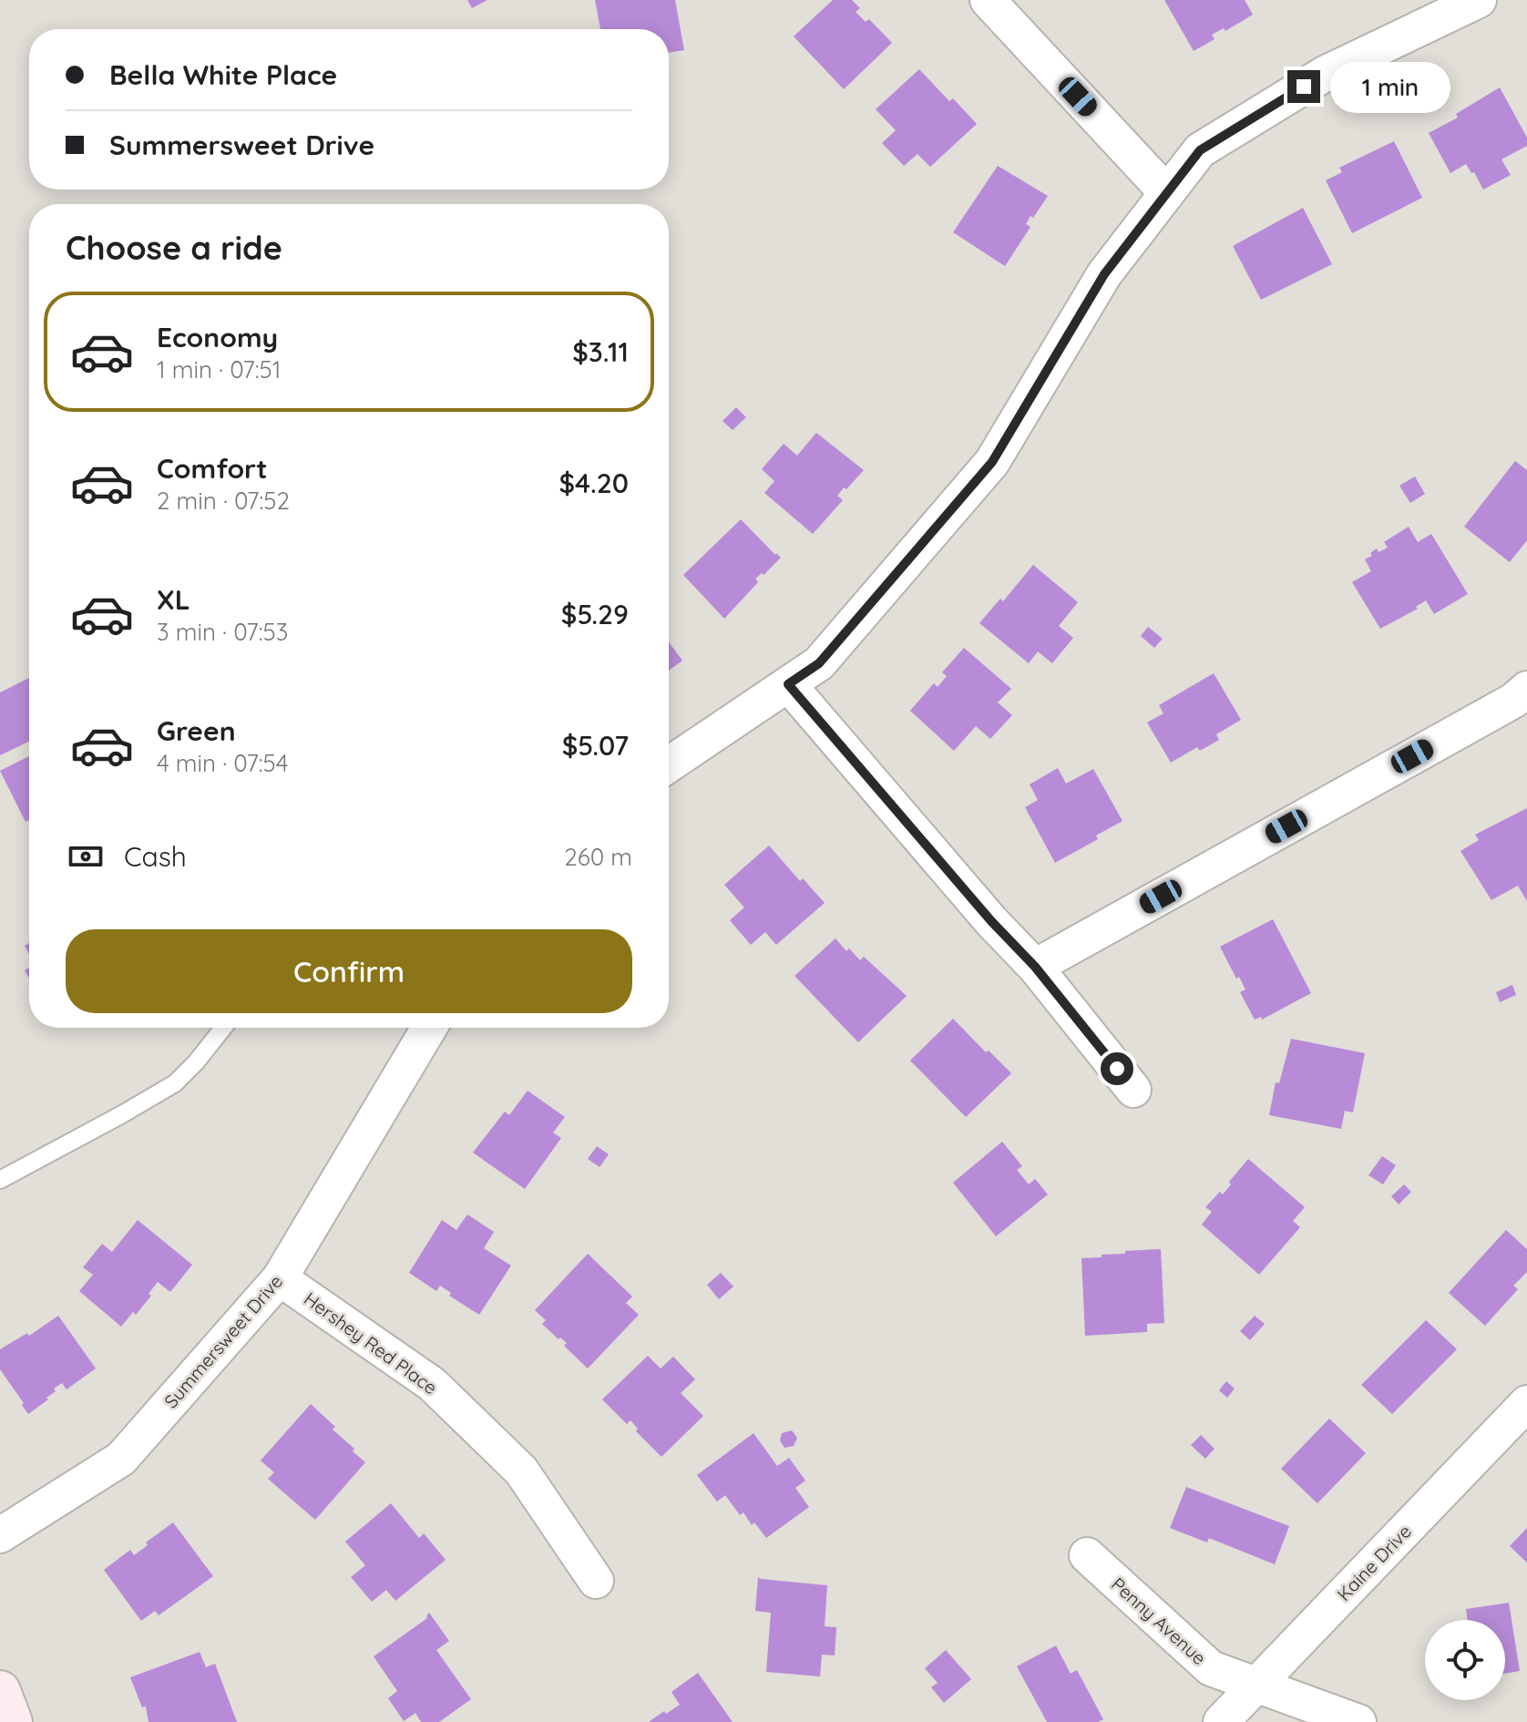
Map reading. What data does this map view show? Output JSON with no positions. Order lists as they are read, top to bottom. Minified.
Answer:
{"streets":{"street":["Summersweet Drive","Hershey Red Place","Kaine Drive","Penny Avenue"]},"crossings":[["Summersweet Drive","Hershey Red Place"],["Kaine Drive","Penny Avenue"]],"page":{"banner":["Bella White Place","Summersweet Drive"],"bubble":"1 min","heading":"Choose a ride","list":[{"name":"Economy","note":"1 min · 07:51","value":"$3.11"},{"name":"Comfort","note":"2 min · 07:52","value":"$4.20"},{"name":"XL","note":"3 min · 07:53","value":"$5.29"},{"name":"Green","note":"4 min · 07:54","value":"$5.07"}],"pay":["Cash","260 m"],"buttons":"Confirm"}}
